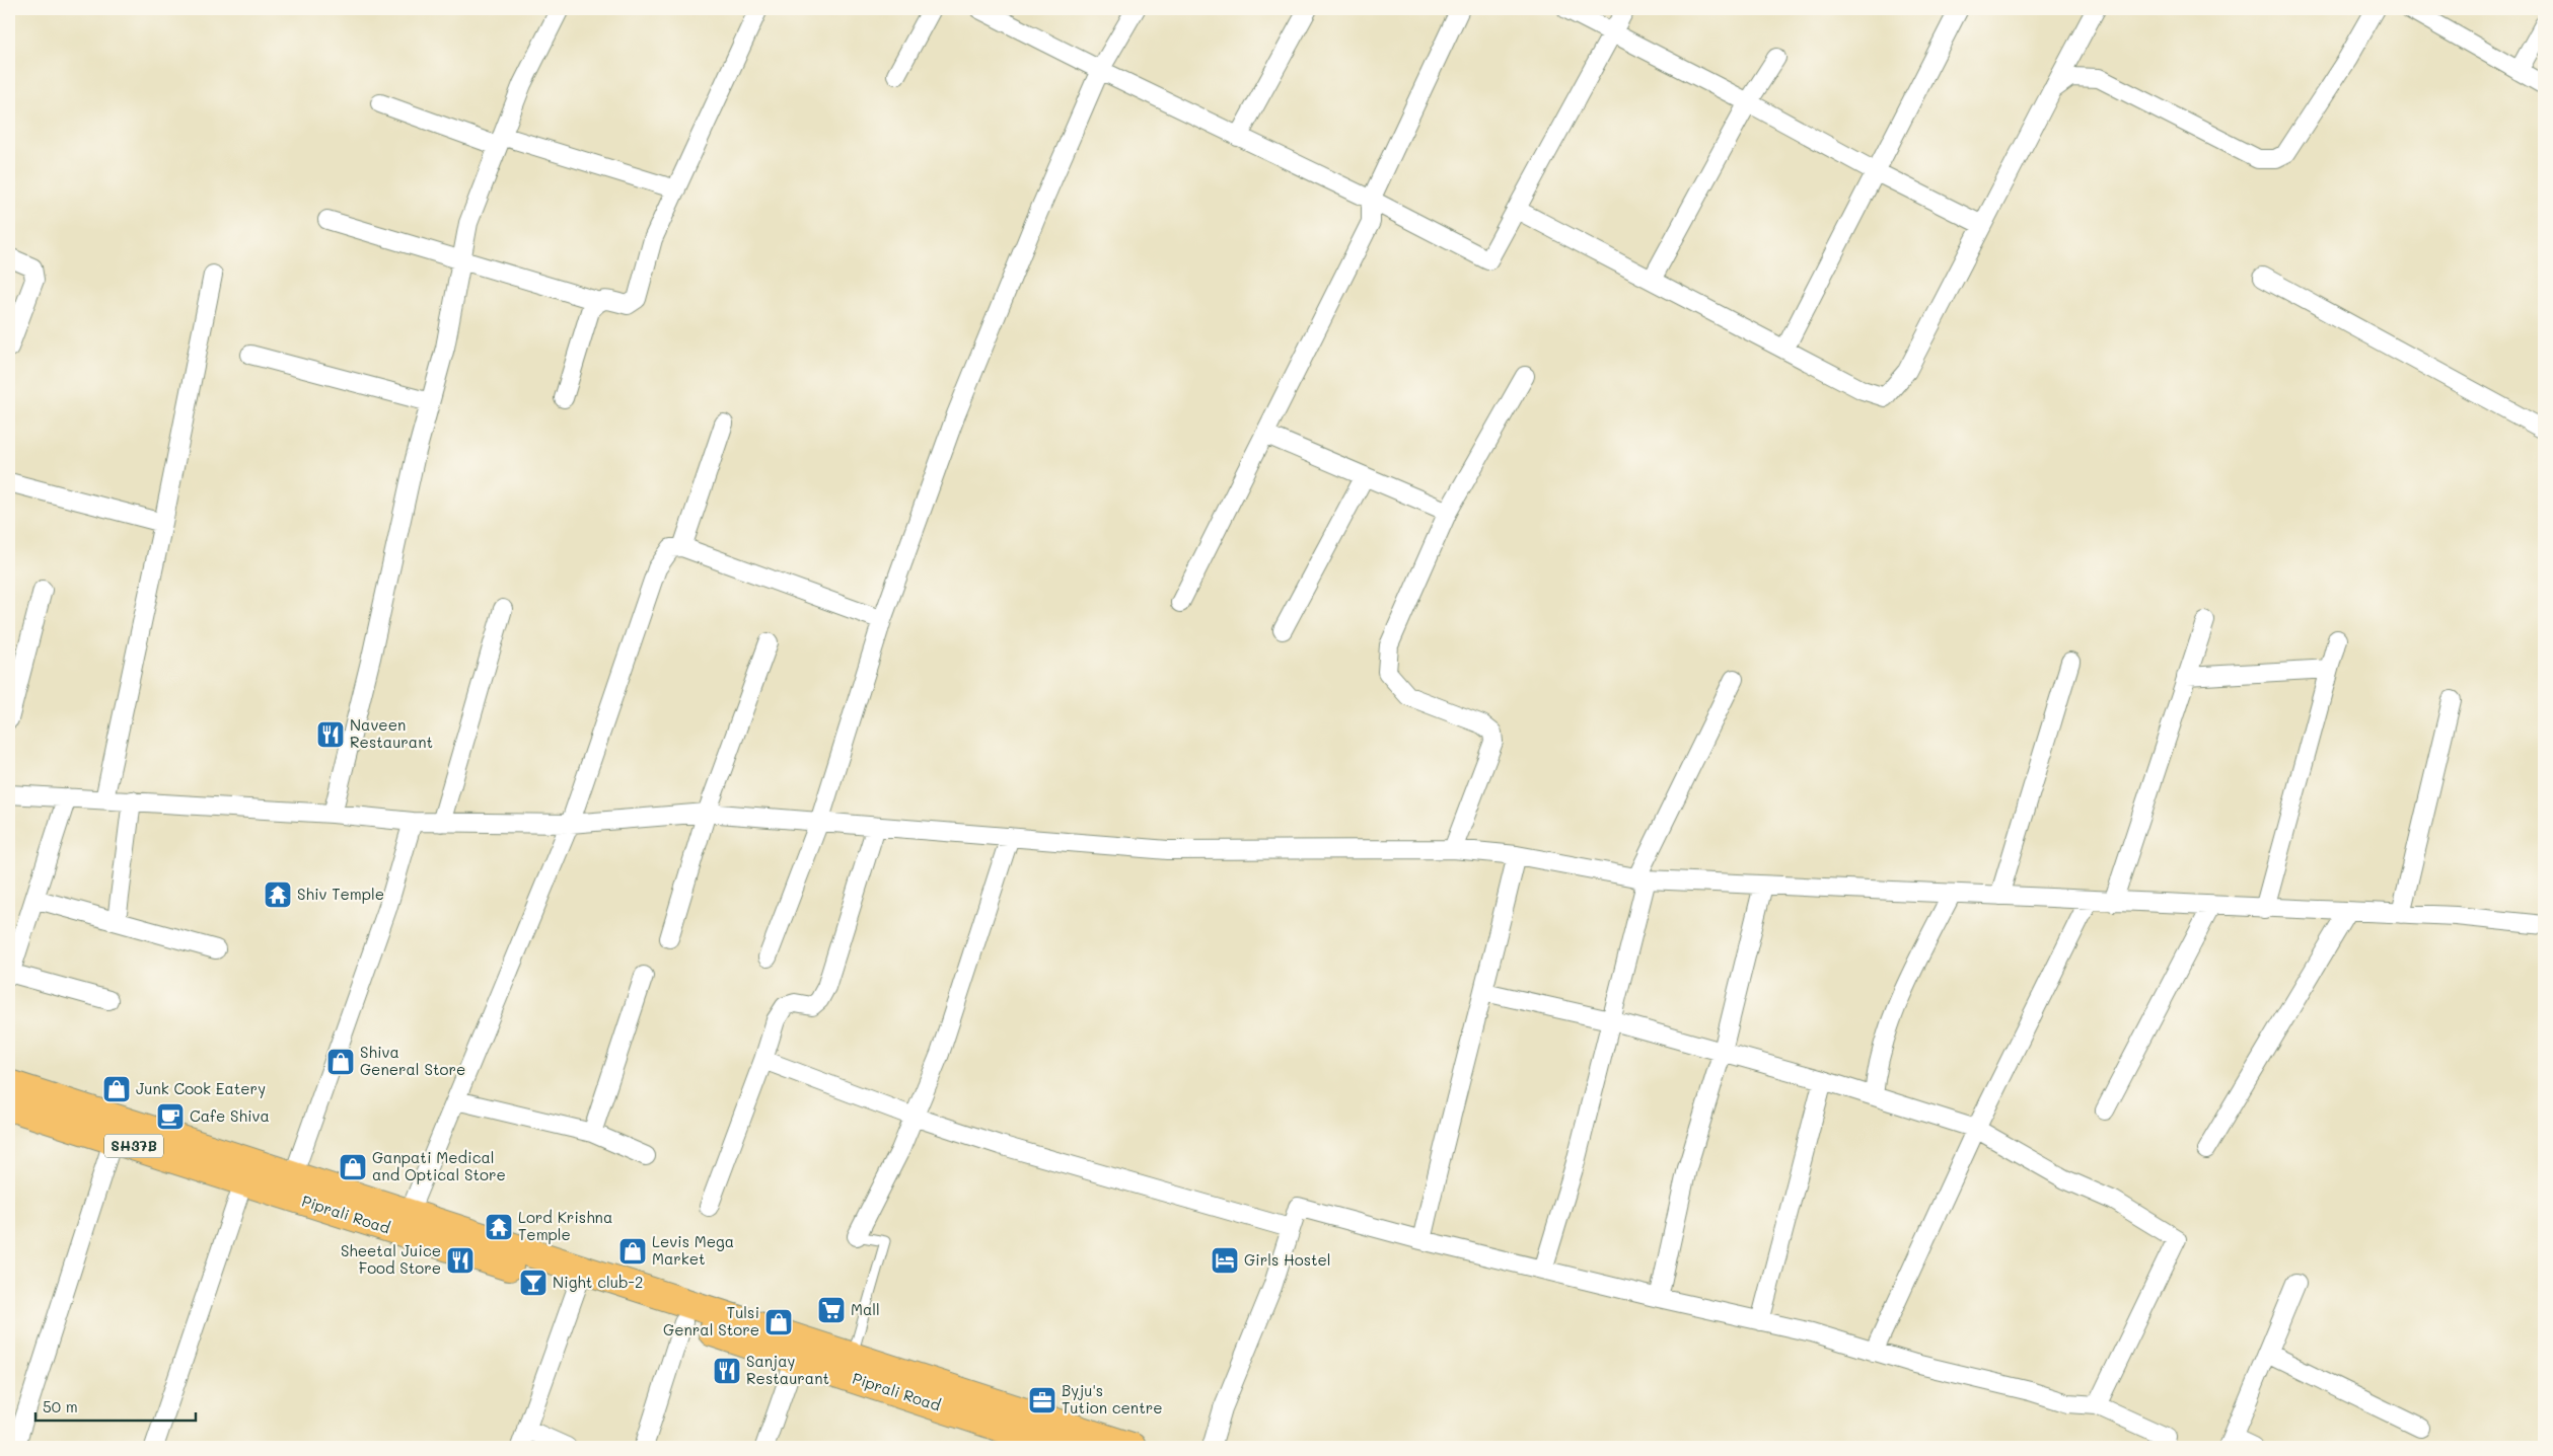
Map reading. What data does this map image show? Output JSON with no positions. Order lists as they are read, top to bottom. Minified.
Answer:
{"streets":{"main road":["SH37B","Piprali Road"]},"places":{"restaurant":["Naveen Restaurant","Sheetal Juice Food Store","Sanjay Restaurant"],"temple":["Shiv Temple","Lord Krishna Temple"],"shop":["Shiva General Store","Junk Cook Eatery","Ganpati Medical and Optical Store","Levis Mega Market","Tulsi Genral Store"],"cafe":["Cafe Shiva"],"hotel":["Girls Hostel"],"bar":["Night club-2"],"supermarket":["Mall"],"office":["Byju's Tution centre"]},"scale_bar":"50 m"}
